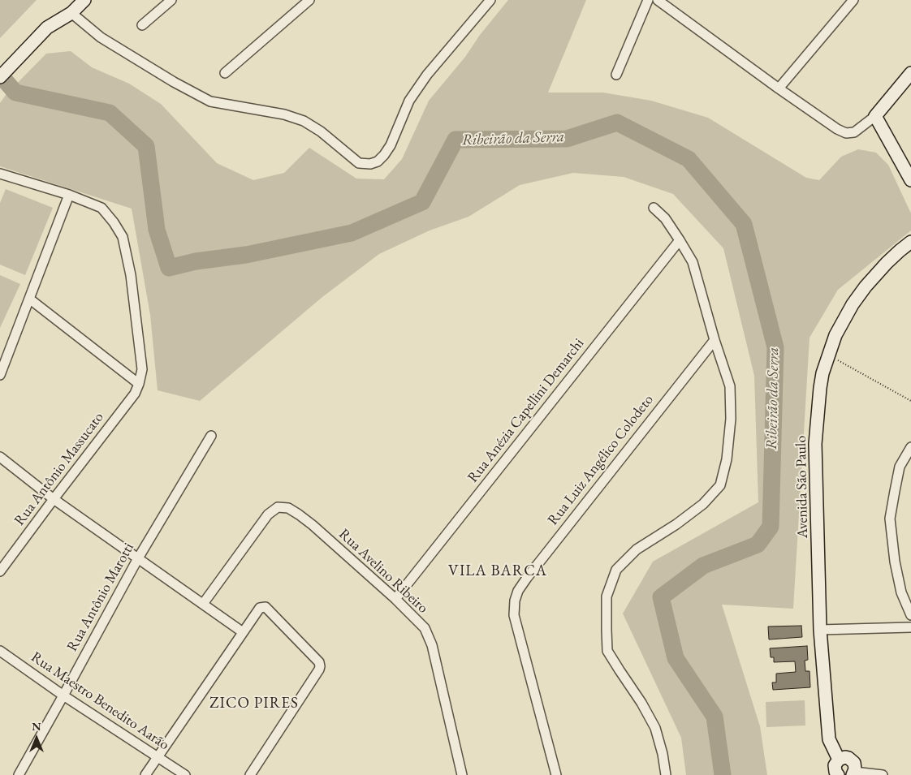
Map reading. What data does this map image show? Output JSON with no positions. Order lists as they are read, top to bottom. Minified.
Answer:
{"streets":{"street":["Rua Anézia Capellini Demarchi","Rua Luiz Angélico Colodeto","Rua Antônio Massucato","Avenida São Paulo","Rua Avelino Ribeiro","Rua Antônio Marotti","Rua Maestro Benedito Aarão"]},"crossings":[["Rua Anézia Capellini Demarchi","Rua Avelino Ribeiro"],["Rua Antônio Marotti","Rua Maestro Benedito Aarão"]],"districts":["VILA BARCA","ZICO PIRES"],"water":["Ribeirão da Serra"],"north":"top"}
